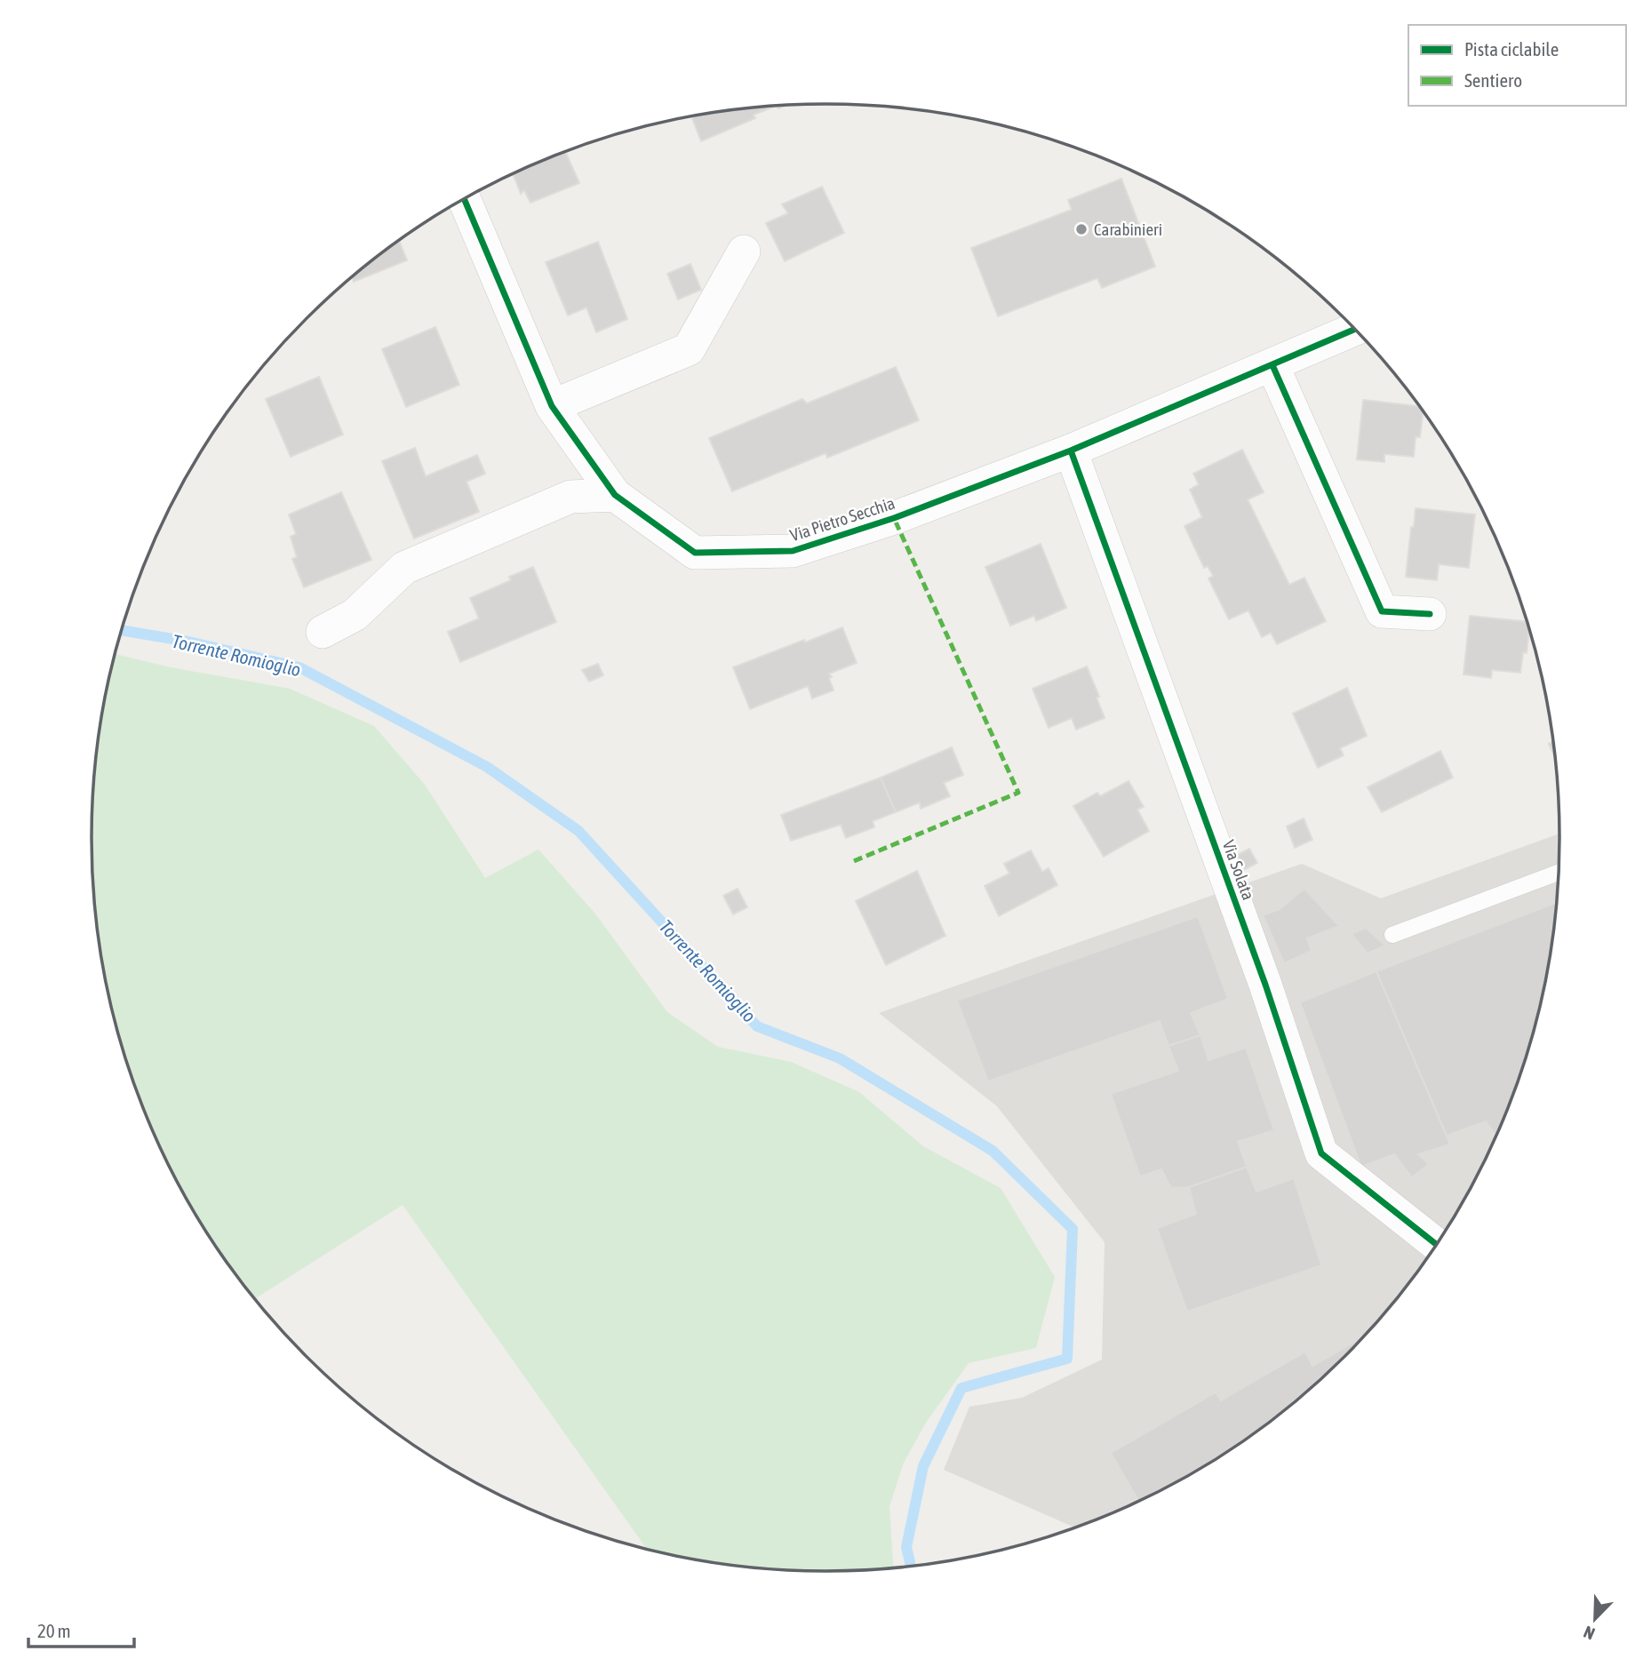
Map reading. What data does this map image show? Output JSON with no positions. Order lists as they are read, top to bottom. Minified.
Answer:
{"streets":{"street":["Via Pietro Secchia","Via Solata"]},"crossings":[["Via Pietro Secchia","Via Solata"]],"water":["Torrente Romioglio"],"places":["Carabinieri"],"legend":["Pista ciclabile","Sentiero"],"scale_bar":"20 m","north":"bottom left"}
